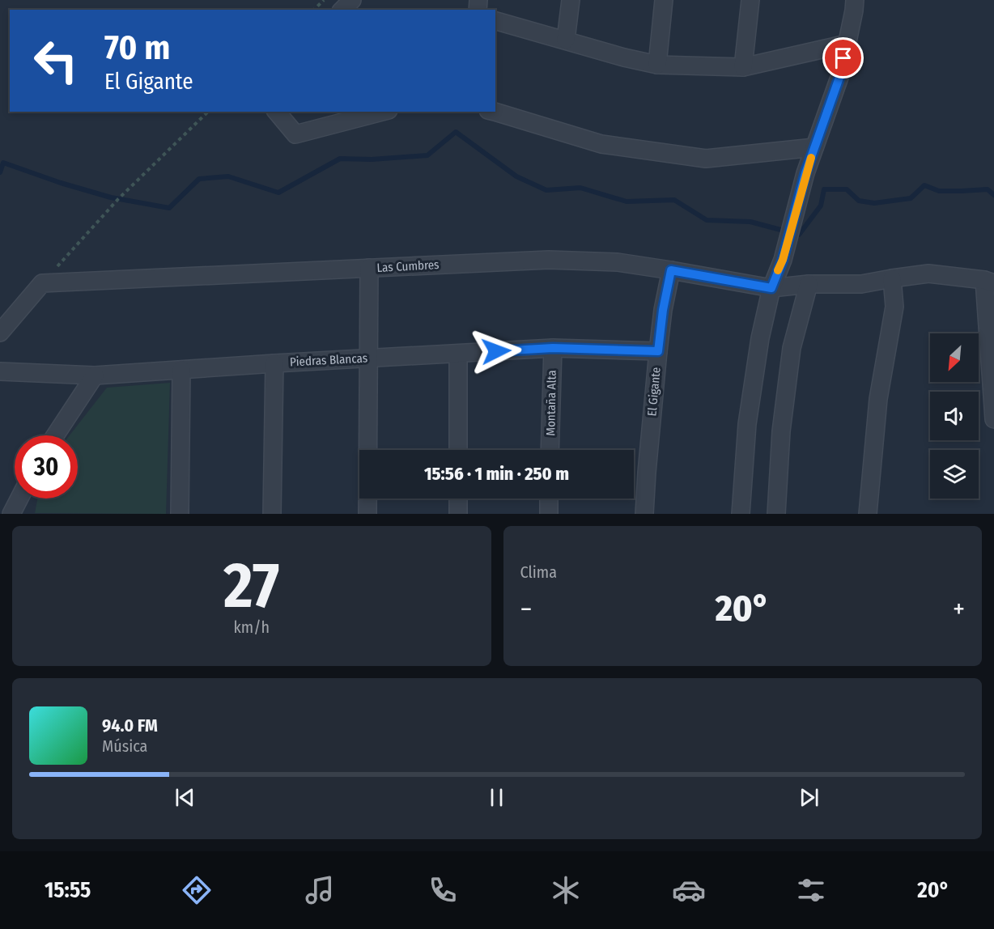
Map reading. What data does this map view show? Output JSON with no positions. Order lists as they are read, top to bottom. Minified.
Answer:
{"streets":{"street":["Las Cumbres","Piedras Blancas","El Gigante","Montaña Alta"]},"crossings":[["Las Cumbres","El Gigante"],["Piedras Blancas","El Gigante"],["Piedras Blancas","Montaña Alta"]],"north":"bottom left","page":{"turn":["70 m","El Gigante"],"limit":"30","trip":"15:56 · 1 min · 250 m","tile":[["27","km/h"],"Clima"],"heat":["−","20°","+"],"song":["94.0 FM","Música"],"tabs":["15:55","20°"]}}
